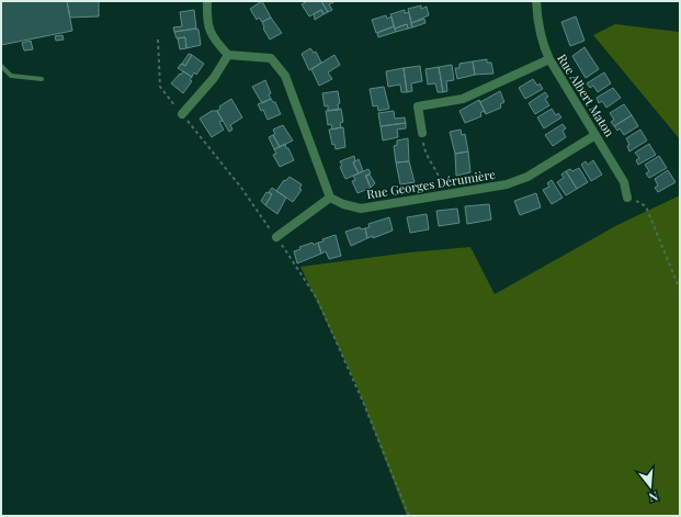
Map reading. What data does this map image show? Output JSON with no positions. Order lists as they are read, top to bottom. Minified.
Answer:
{"streets":{"street":["Rue Albert Maton","Rue Georges Dérumière"]},"crossings":[["Rue Albert Maton","Rue Georges Dérumière"]],"north":"bottom"}
